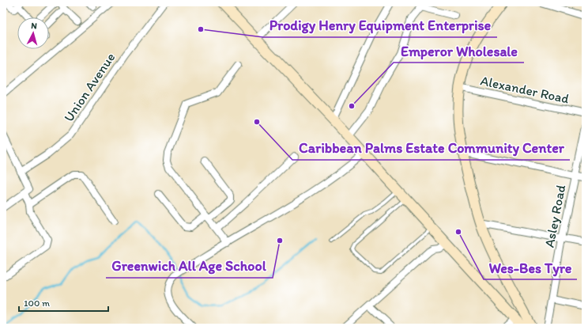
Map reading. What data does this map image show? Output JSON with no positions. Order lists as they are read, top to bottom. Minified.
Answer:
{"streets":{"street":["Union Avenue","Alexander Road","Asley Road"]},"places":["Prodigy Henry Equipment Enterprise","Emperor Wholesale","Caribbean Palms Estate Community Center","Wes-Bes Tyre","Greenwich All Age School"],"scale_bar":"100 m","north":"top"}
